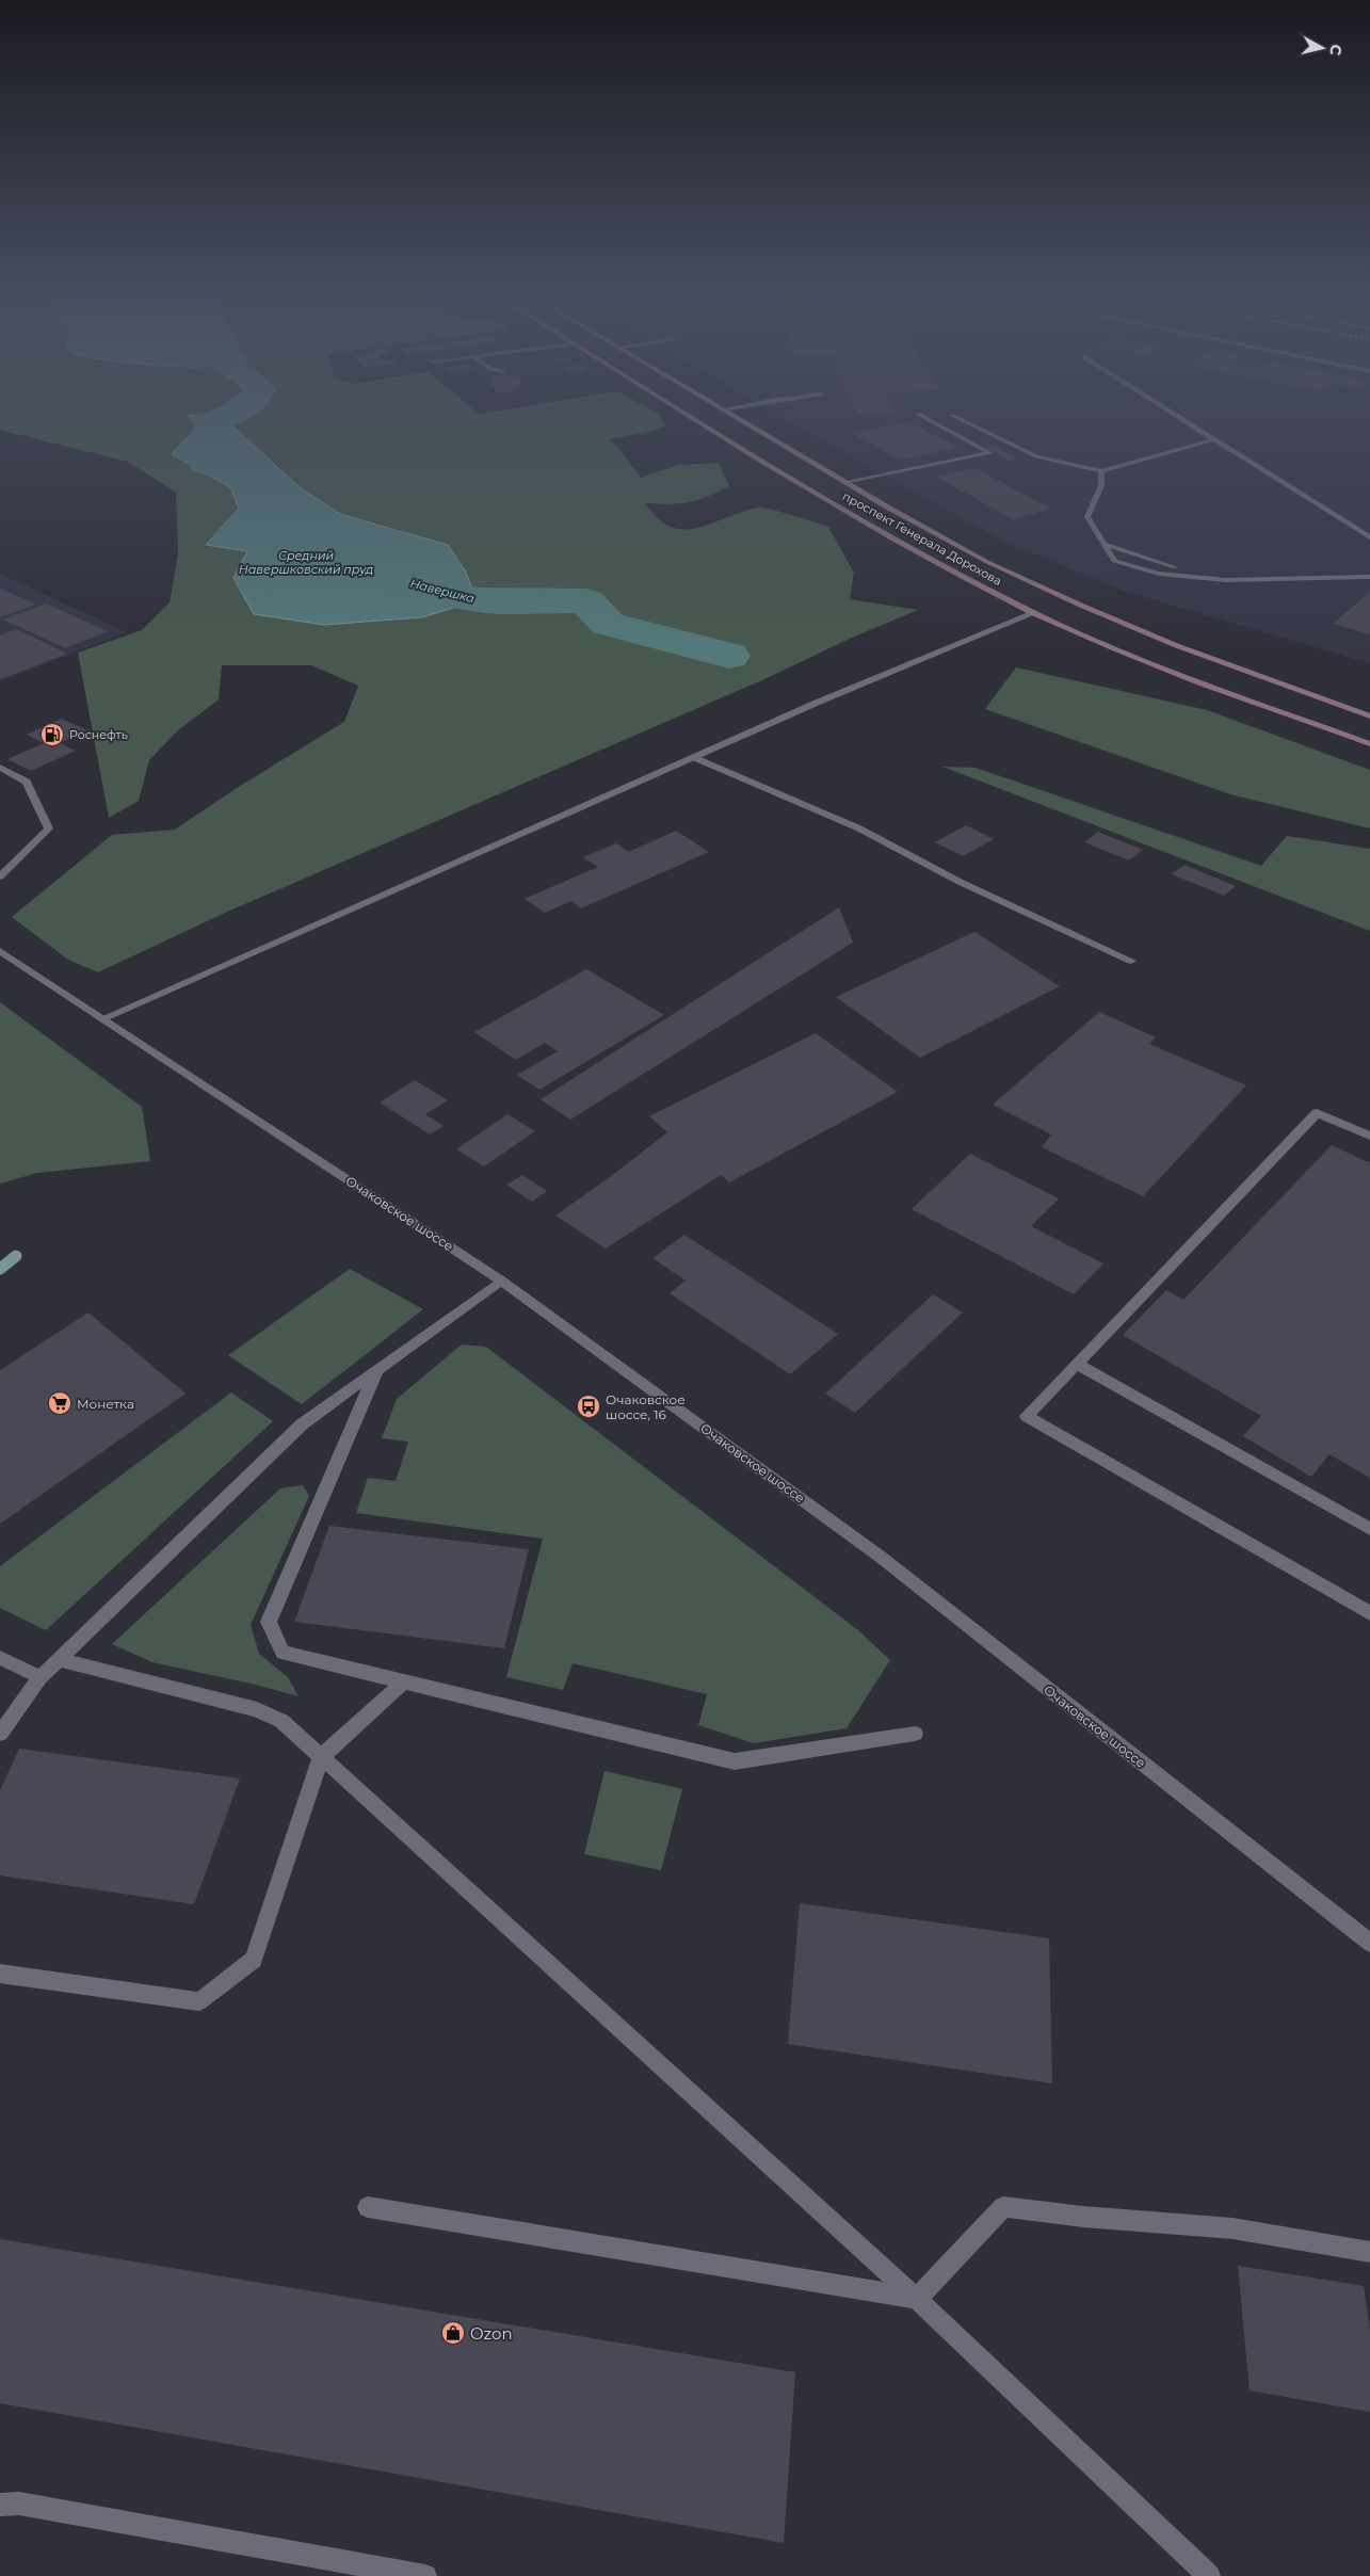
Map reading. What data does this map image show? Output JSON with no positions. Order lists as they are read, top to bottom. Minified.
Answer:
{"streets":{"main road":["проспект Генерала Дорохова"],"street":["Очаковское шоссе"]},"water":["Средний Навершковский пруд","Навершка"],"places":{"fuel station":["Роснефть"],"supermarket":["Монетка"],"bus stop":["Очаковское шоссе, 16"],"shop":["Ozon"]},"north":"right"}
